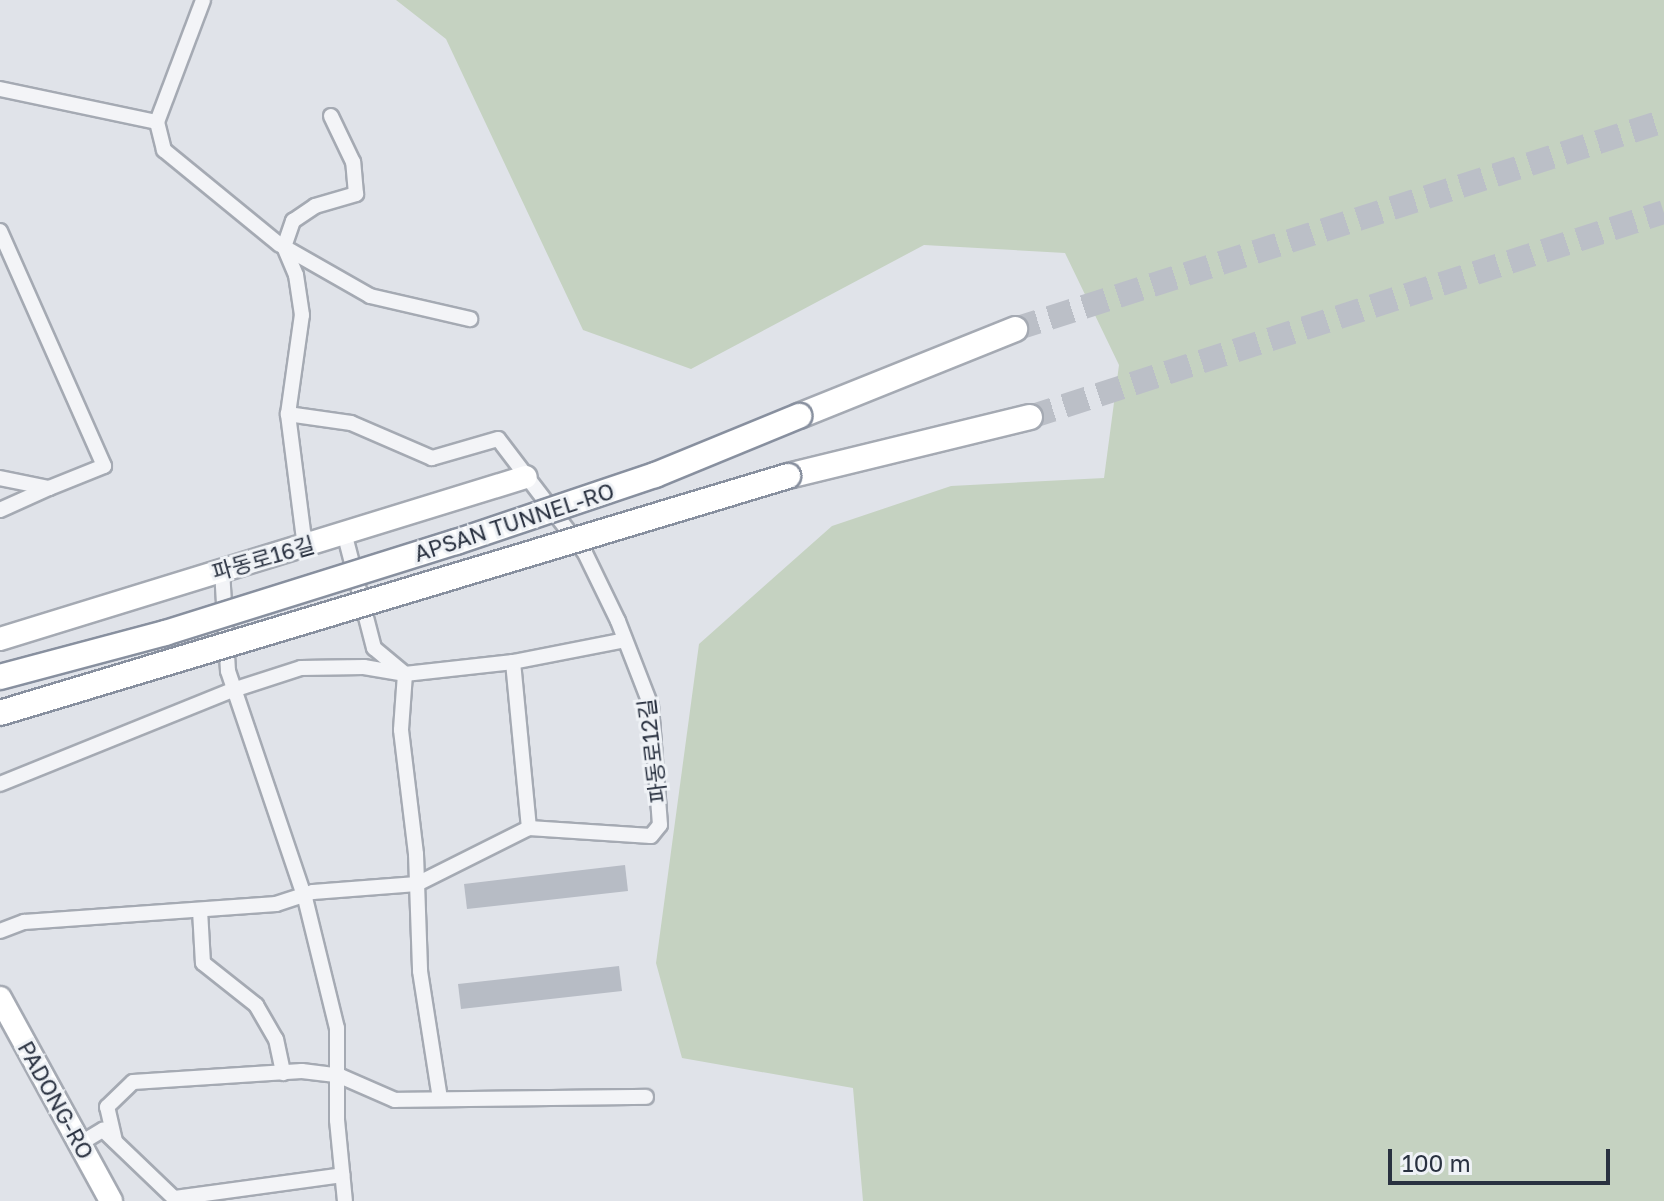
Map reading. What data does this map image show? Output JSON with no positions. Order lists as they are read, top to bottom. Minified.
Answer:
{"streets":{"highway":["APSAN TUNNEL-RO"],"main road":["파동로16길","PADONG-RO"],"street":["파동로12길"]},"crossings":[["파동로16길","파동로12길"]],"scale_bar":"100 m"}
